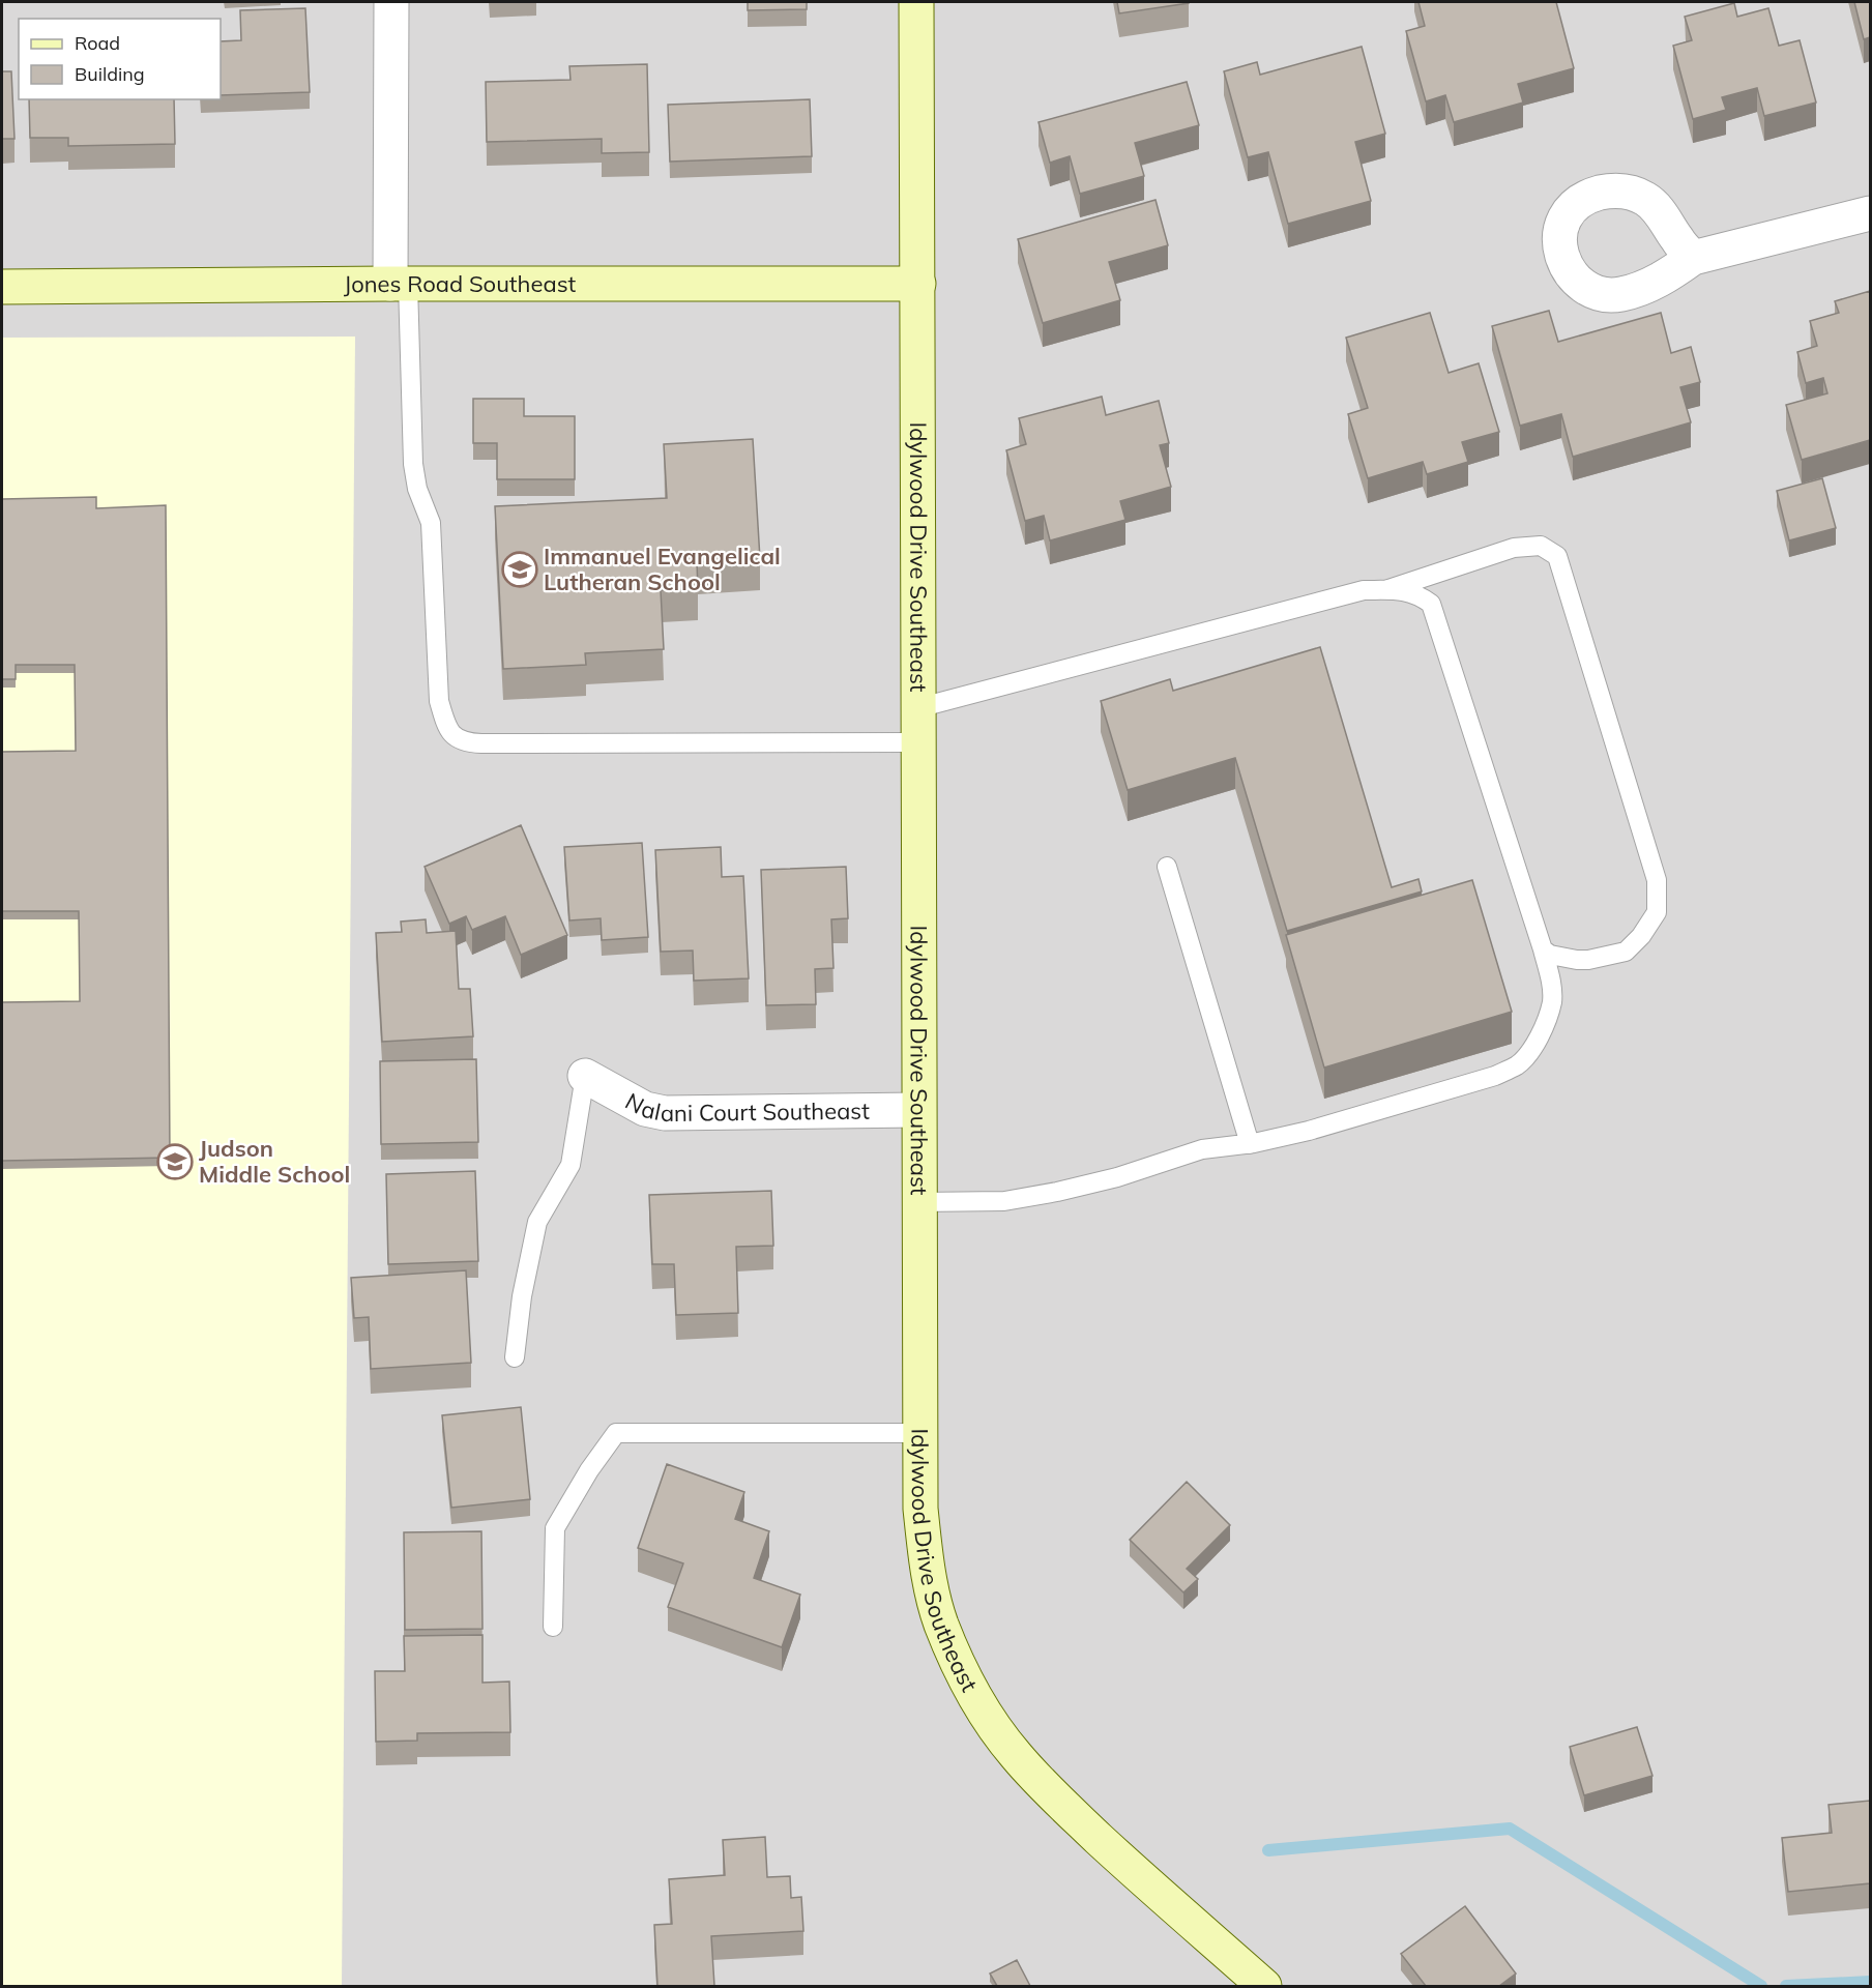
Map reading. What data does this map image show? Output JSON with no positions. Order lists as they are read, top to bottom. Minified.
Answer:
{"streets":{"street":["Jones Road Southeast","Idylwood Drive Southeast","Nalani Court Southeast"]},"crossings":[["Jones Road Southeast","Idylwood Drive Southeast"],["Idylwood Drive Southeast","Nalani Court Southeast"]],"places":{"school or university":["Immanuel Evangelical Lutheran School","Judson Middle School"]},"legend":["Road","Building"]}
